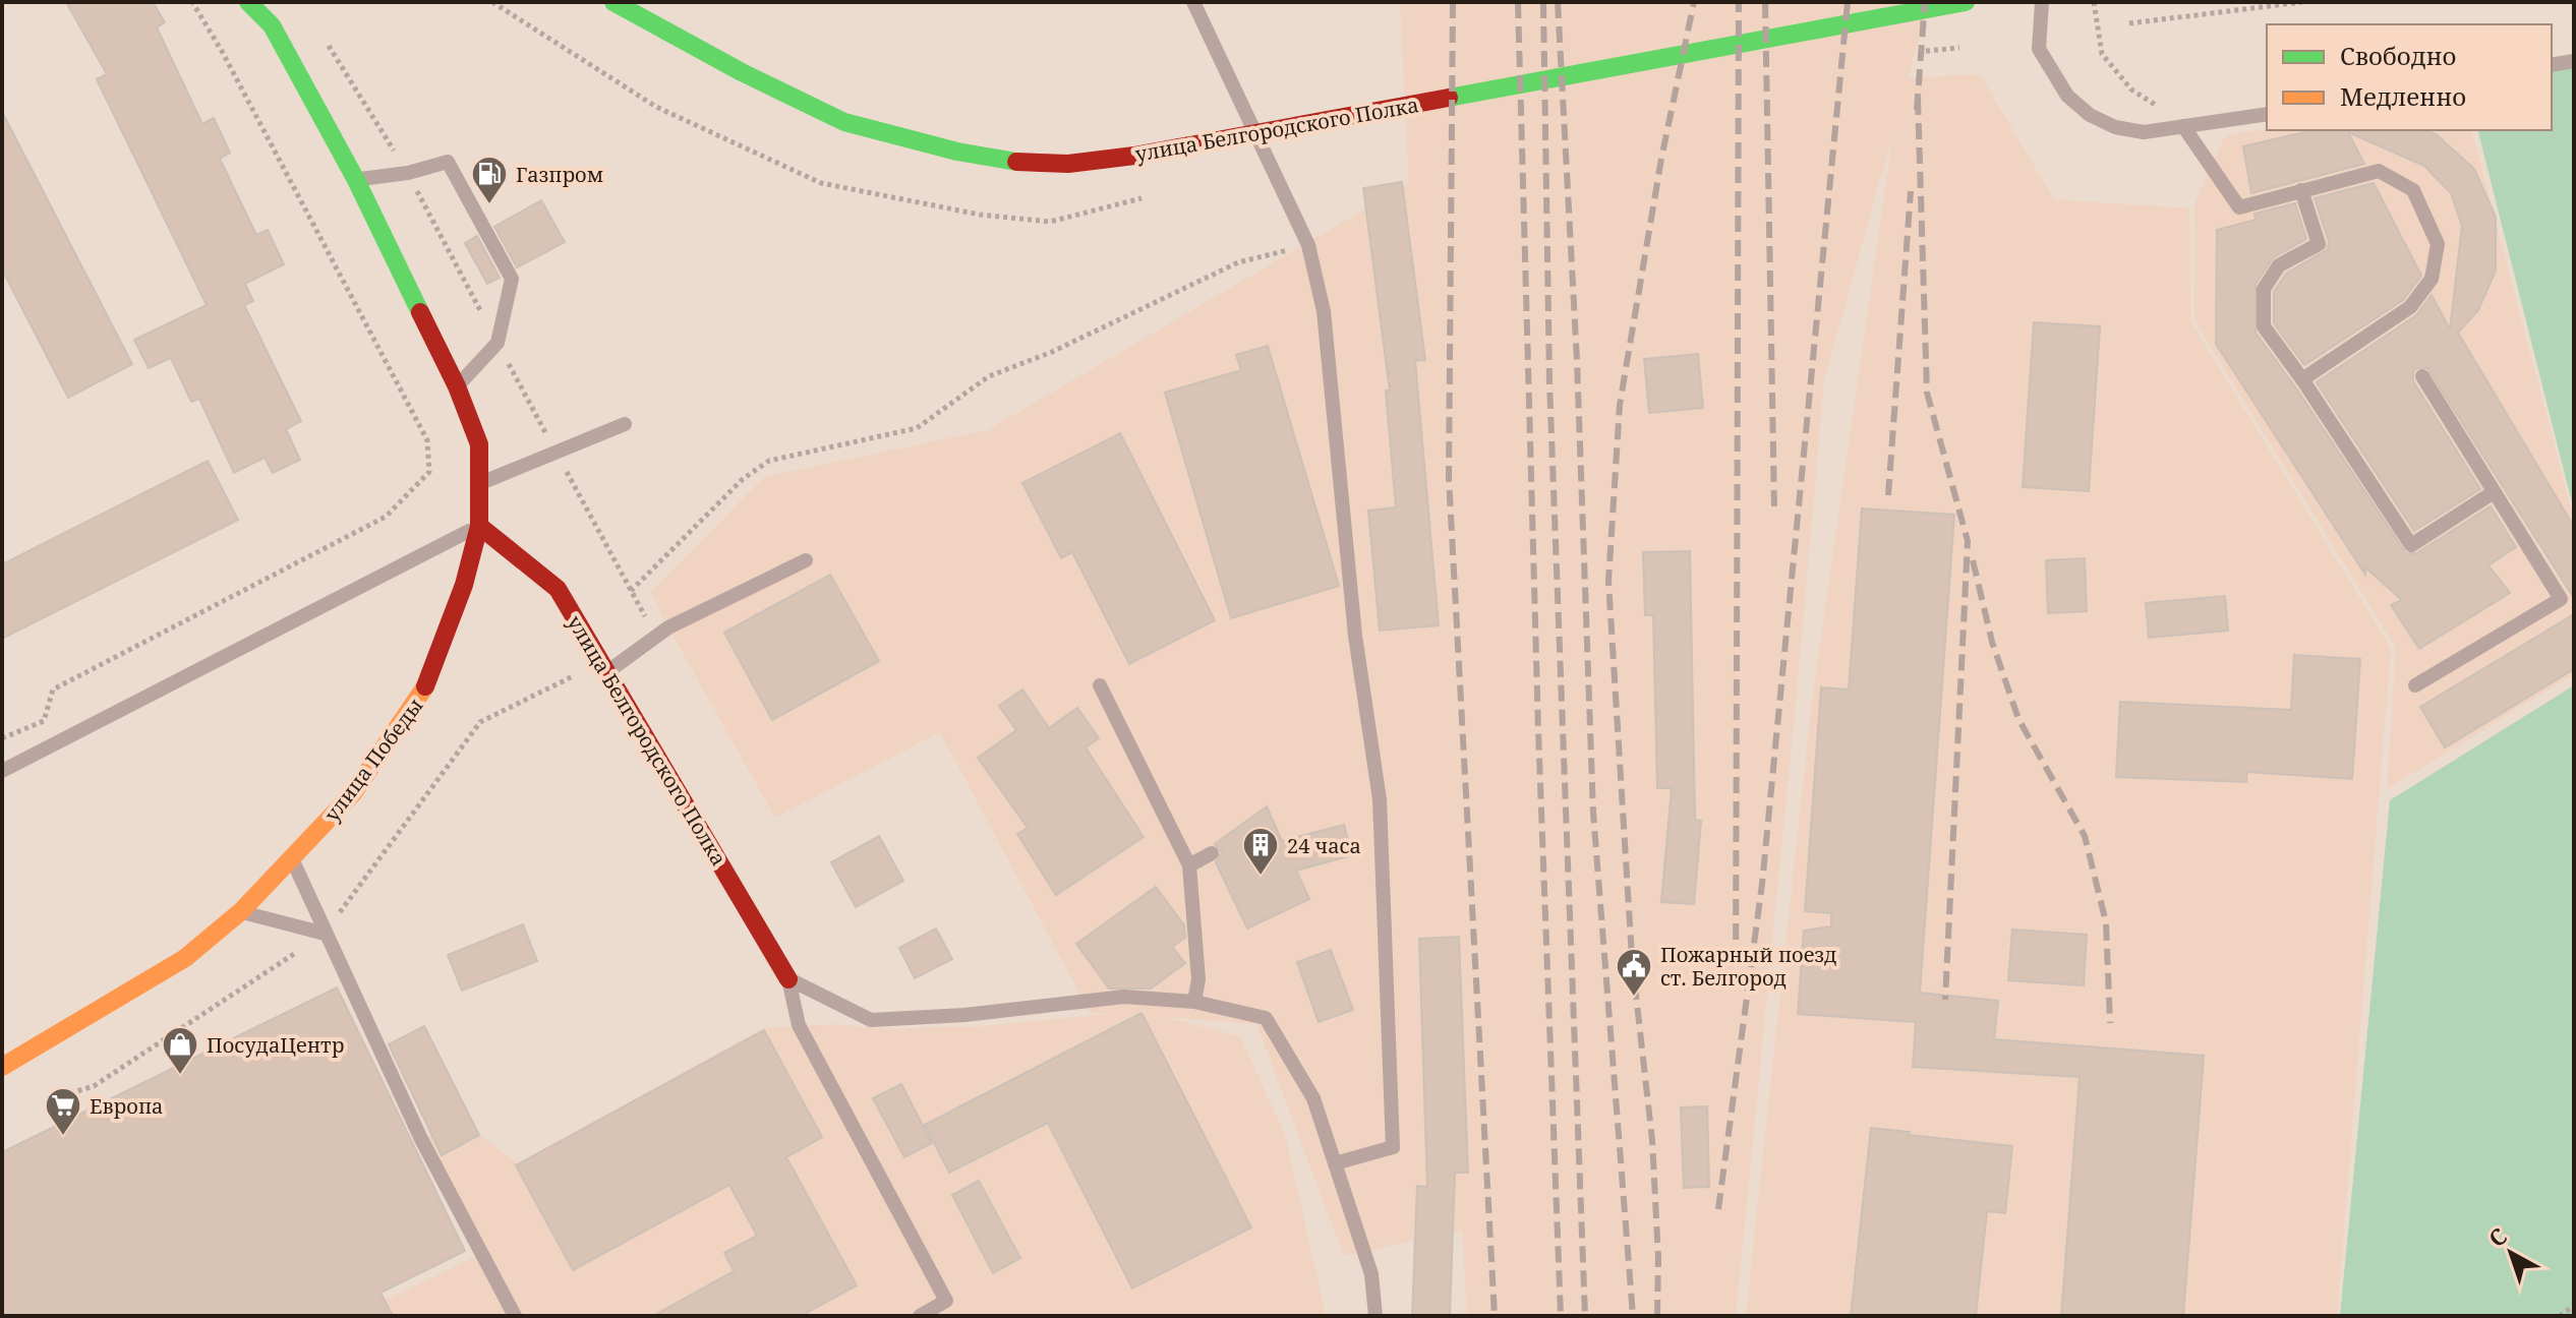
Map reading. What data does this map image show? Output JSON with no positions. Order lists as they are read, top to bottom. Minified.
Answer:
{"streets":{"main road":["улица Белгородского Полка","улица Победы"]},"crossings":[["улица Белгородского Полка","улица Победы"]],"places":{"fuel station":["Газпром"],"building":["24 часа"],"public building":["Пожарный поезд ст. Белгород"],"shop":["ПосудаЦентр"],"supermarket":["Европа"]},"legend":["Свободно","Медленно"],"north":"top left"}
